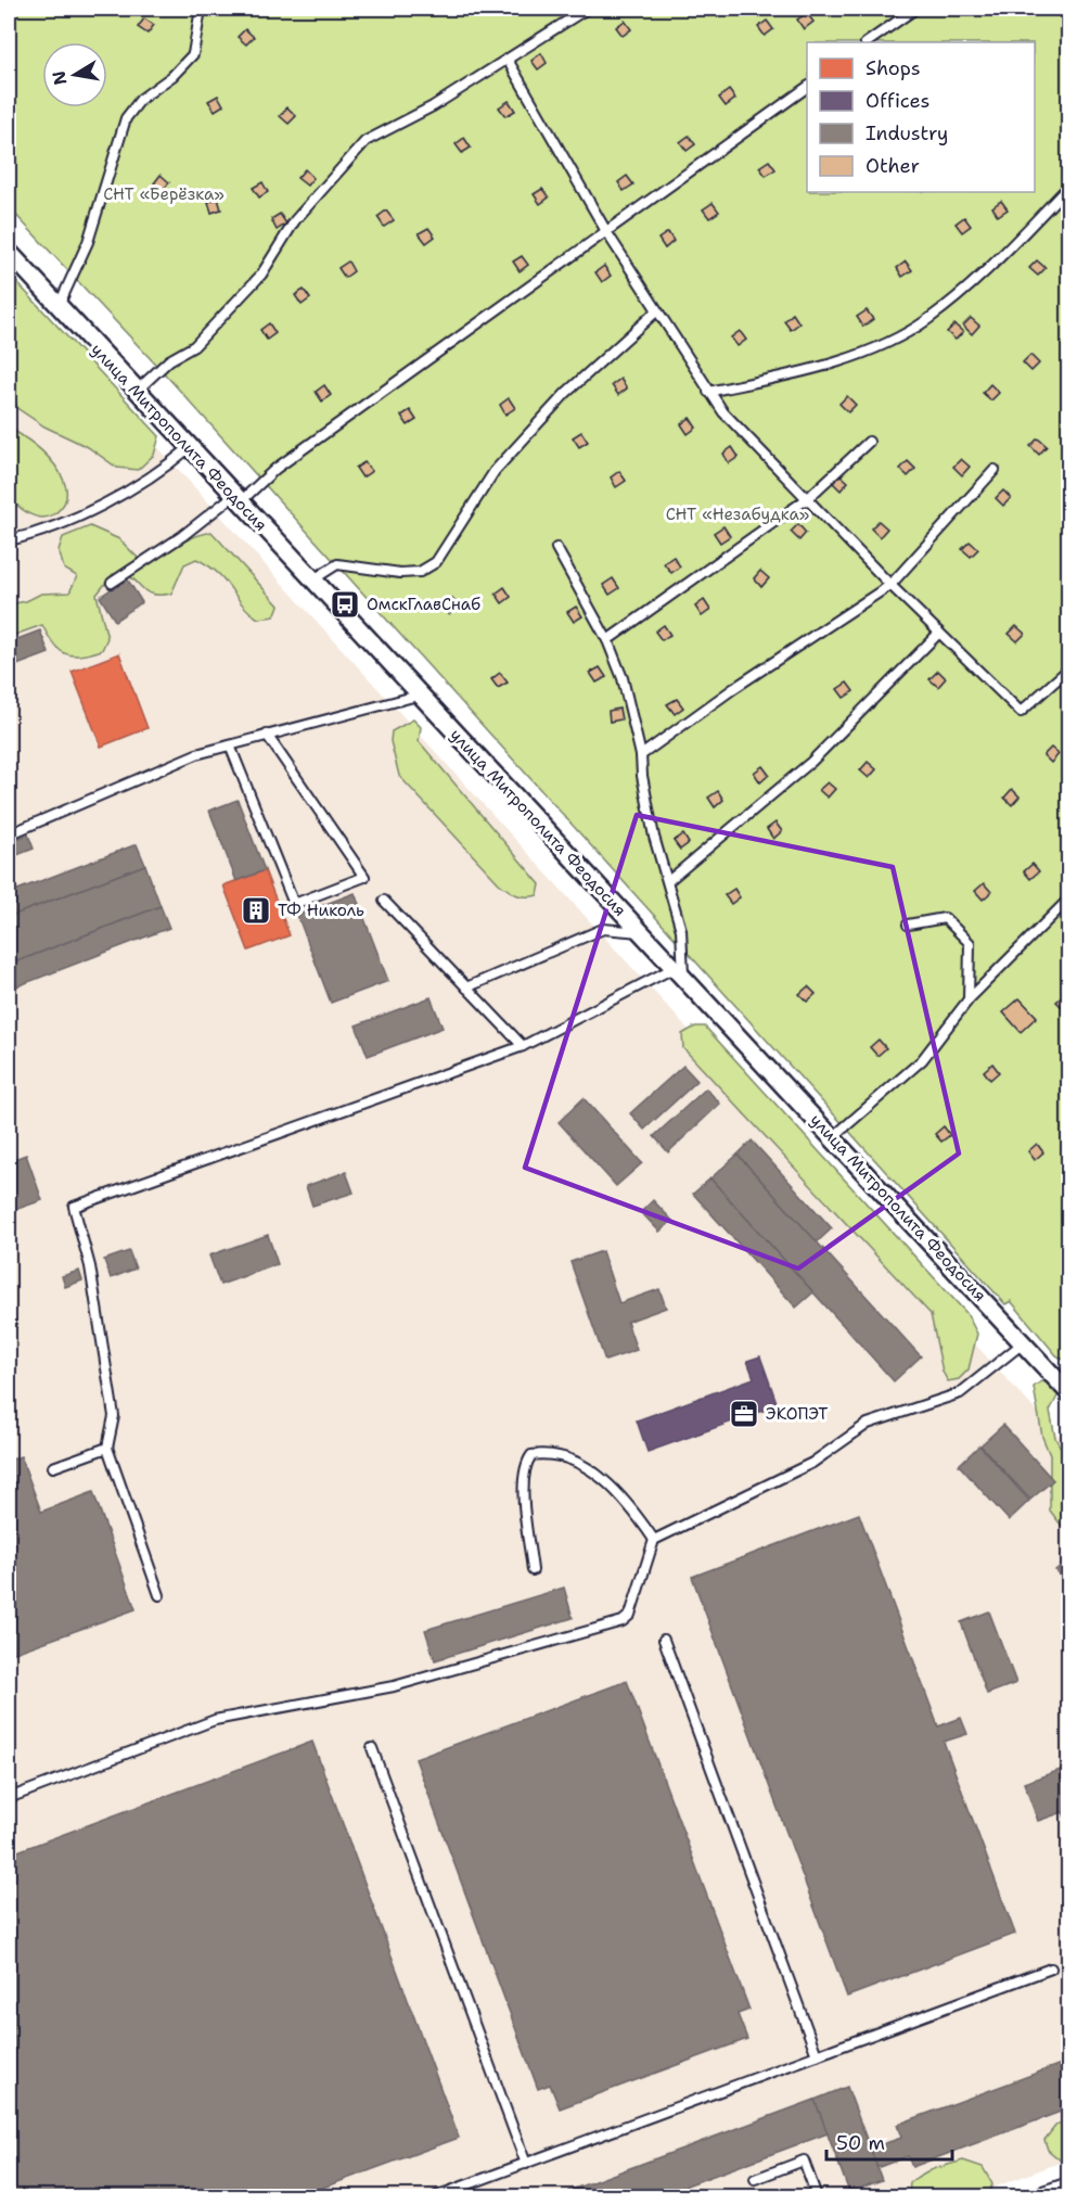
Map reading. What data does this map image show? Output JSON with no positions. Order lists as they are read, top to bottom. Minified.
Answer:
{"streets":{"street":["улица Митрополита Феодосия"]},"parks":["СНТ «Берёзка»","СНТ «Незабудка»"],"places":{"bus stop":["ОмскГлавСнаб"],"building":["ТФ Николь"],"office":["ЭКОПЭТ"]},"legend":["Shops","Offices","Industry","Other"],"scale_bar":"50 m","north":"left"}
